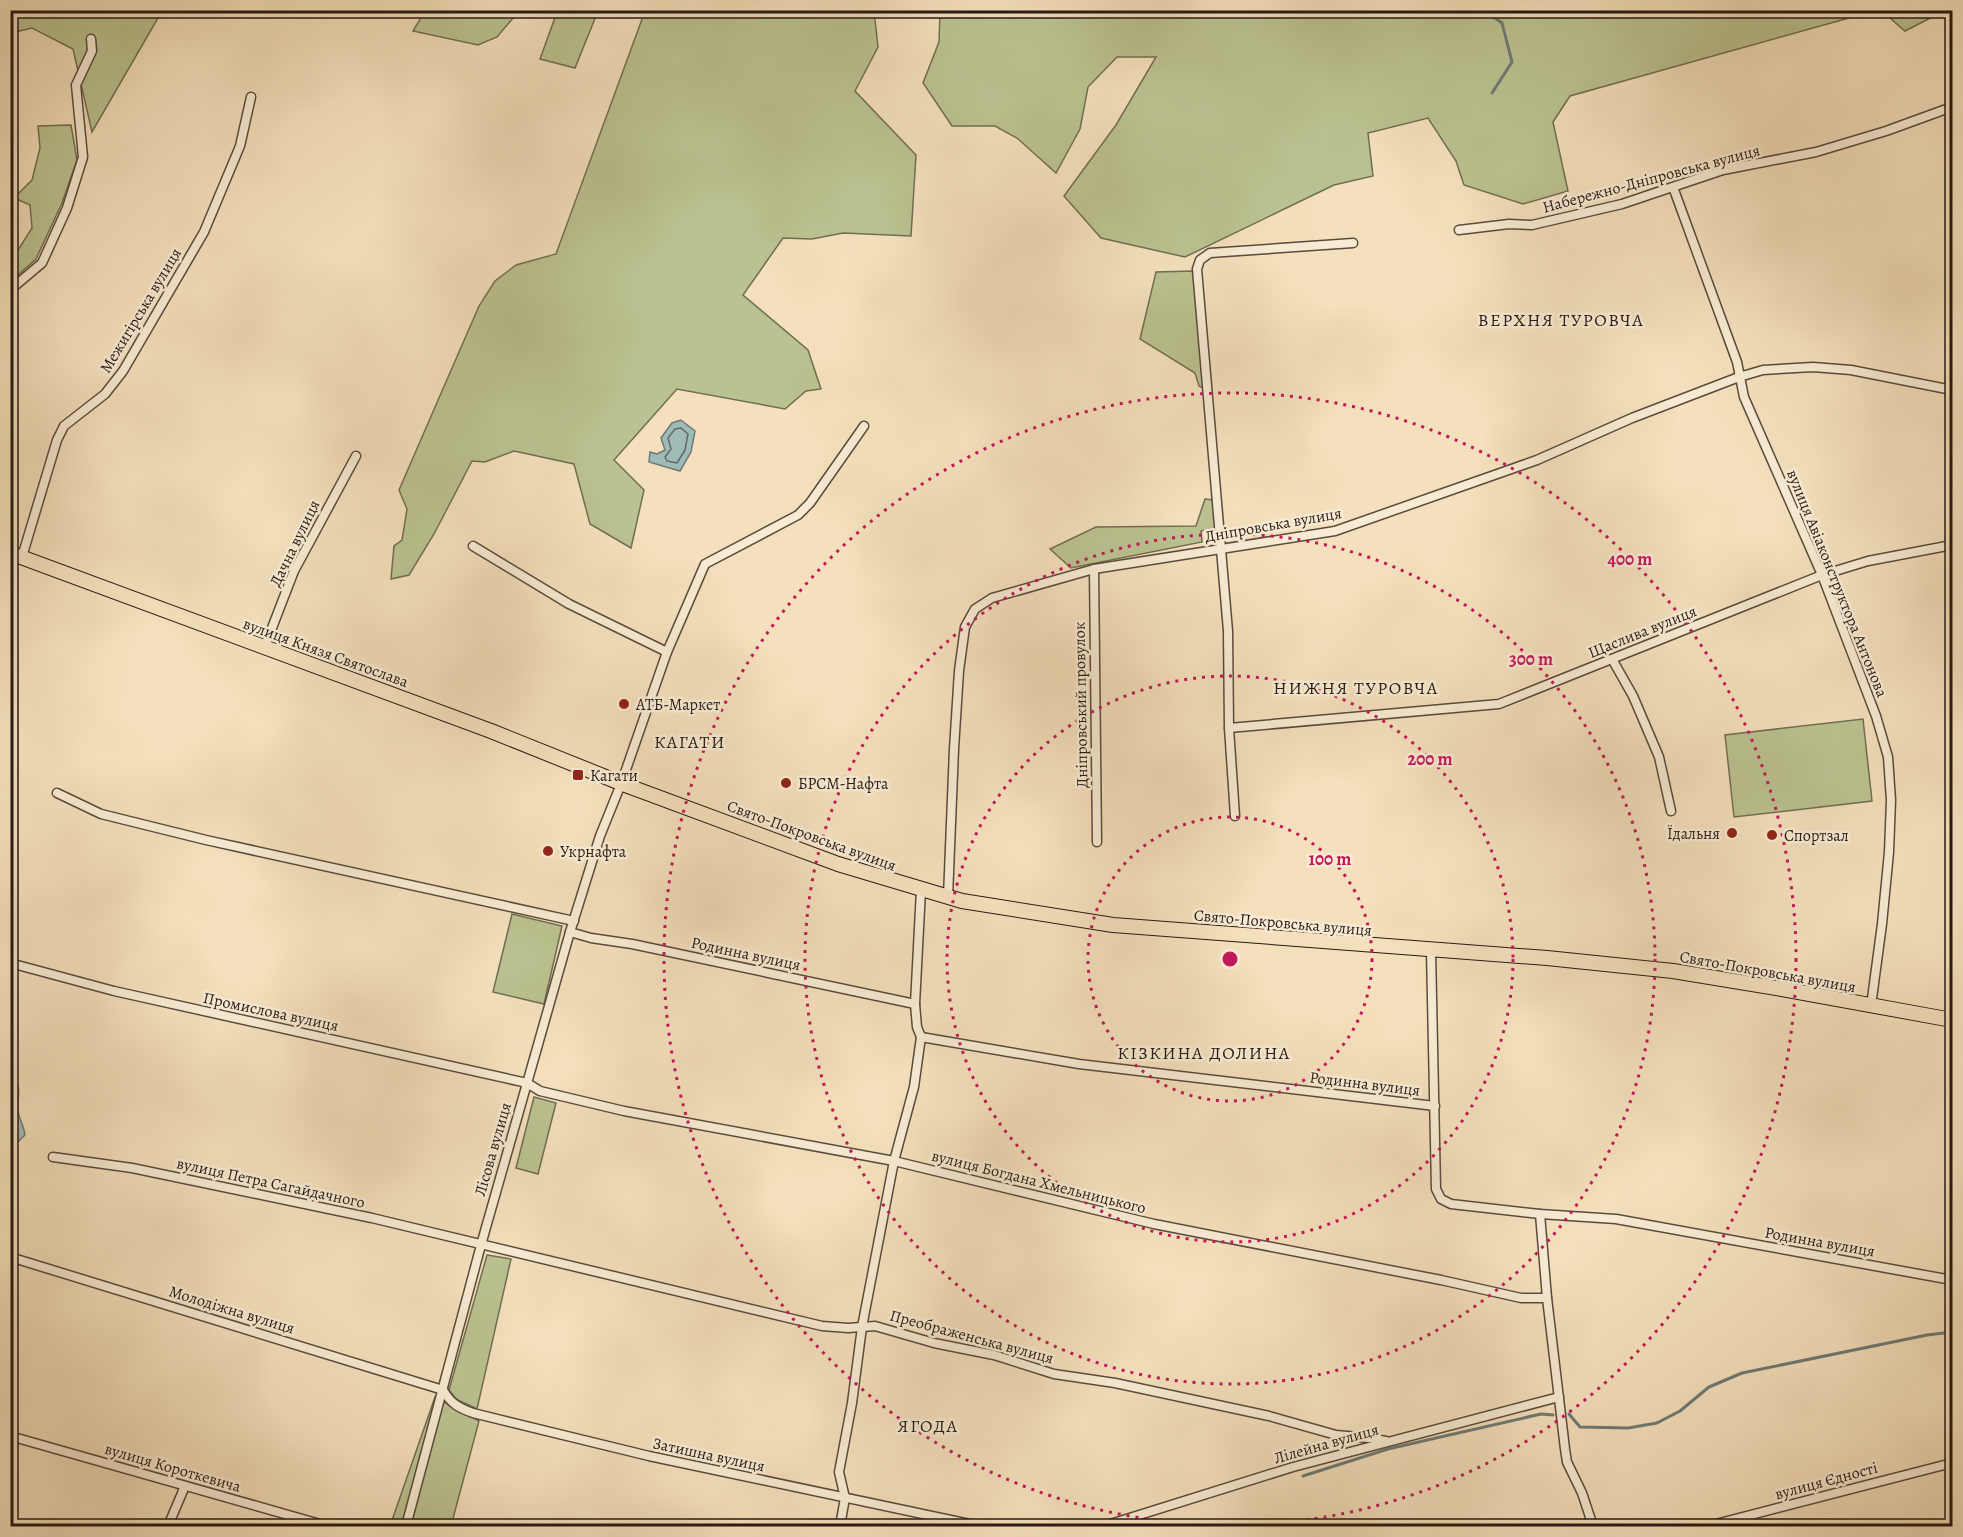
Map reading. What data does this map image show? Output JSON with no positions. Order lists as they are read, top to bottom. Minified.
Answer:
{"streets":{"main road":["вулиця Князя Святослава","Свято-Покровська вулиця"],"street":["Набережно-Дніпровська вулиця","Межигірська вулиця","Дніпровська вулиця","Дачна вулиця","вулиця Авіаконструктора Антонова","Щаслива вулиця","Дніпровський провулок","Родинна вулиця","Промислова вулиця","Лісова вулиця","вулиця Богдана Хмельницького","вулиця Петра Сагайдачного","Молодіжна вулиця","Преображенська вулиця","Лілейна вулиця","Затишна вулиця","вулиця Короткевича","вулиця Єдності"]},"crossings":[["Набережно-Дніпровська вулиця","вулиця Авіаконструктора Антонова"],["Межигірська вулиця","вулиця Князя Святослава"],["Дніпровська вулиця","вулиця Авіаконструктора Антонова"],["Дніпровська вулиця","Дніпровський провулок"],["Дніпровська вулиця","Свято-Покровська вулиця"],["Дачна вулиця","вулиця Князя Святослава"],["вулиця Авіаконструктора Антонова","Щаслива вулиця"],["вулиця Авіаконструктора Антонова","Свято-Покровська вулиця"],["вулиця Князя Святослава","Свято-Покровська вулиця"],["вулиця Князя Святослава","Лісова вулиця"],["Свято-Покровська вулиця","Лісова вулиця"],["Родинна вулиця","Лісова вулиця"],["Промислова вулиця","Лісова вулиця"],["Промислова вулиця","вулиця Богдана Хмельницького"],["Лісова вулиця","вулиця Богдана Хмельницького"],["Лісова вулиця","вулиця Петра Сагайдачного"],["Лісова вулиця","Молодіжна вулиця"],["Лісова вулиця","Преображенська вулиця"],["Лісова вулиця","Затишна вулиця"],["вулиця Петра Сагайдачного","Преображенська вулиця"],["Молодіжна вулиця","Затишна вулиця"],["Преображенська вулиця","Лілейна вулиця"]],"districts":["ВЕРХНЯ ТУРОВЧА","НИЖНЯ ТУРОВЧА","КАГАТИ","КІЗКИНА ДОЛИНА","ЯГОДА"],"places":{"other":["АТБ-Маркет","БРСМ-Нафта","Їдальня","Спортзал","Укрнафта"],"transit":["Кагати"]},"rings":["400 m","300 m","200 m","100 m"]}
